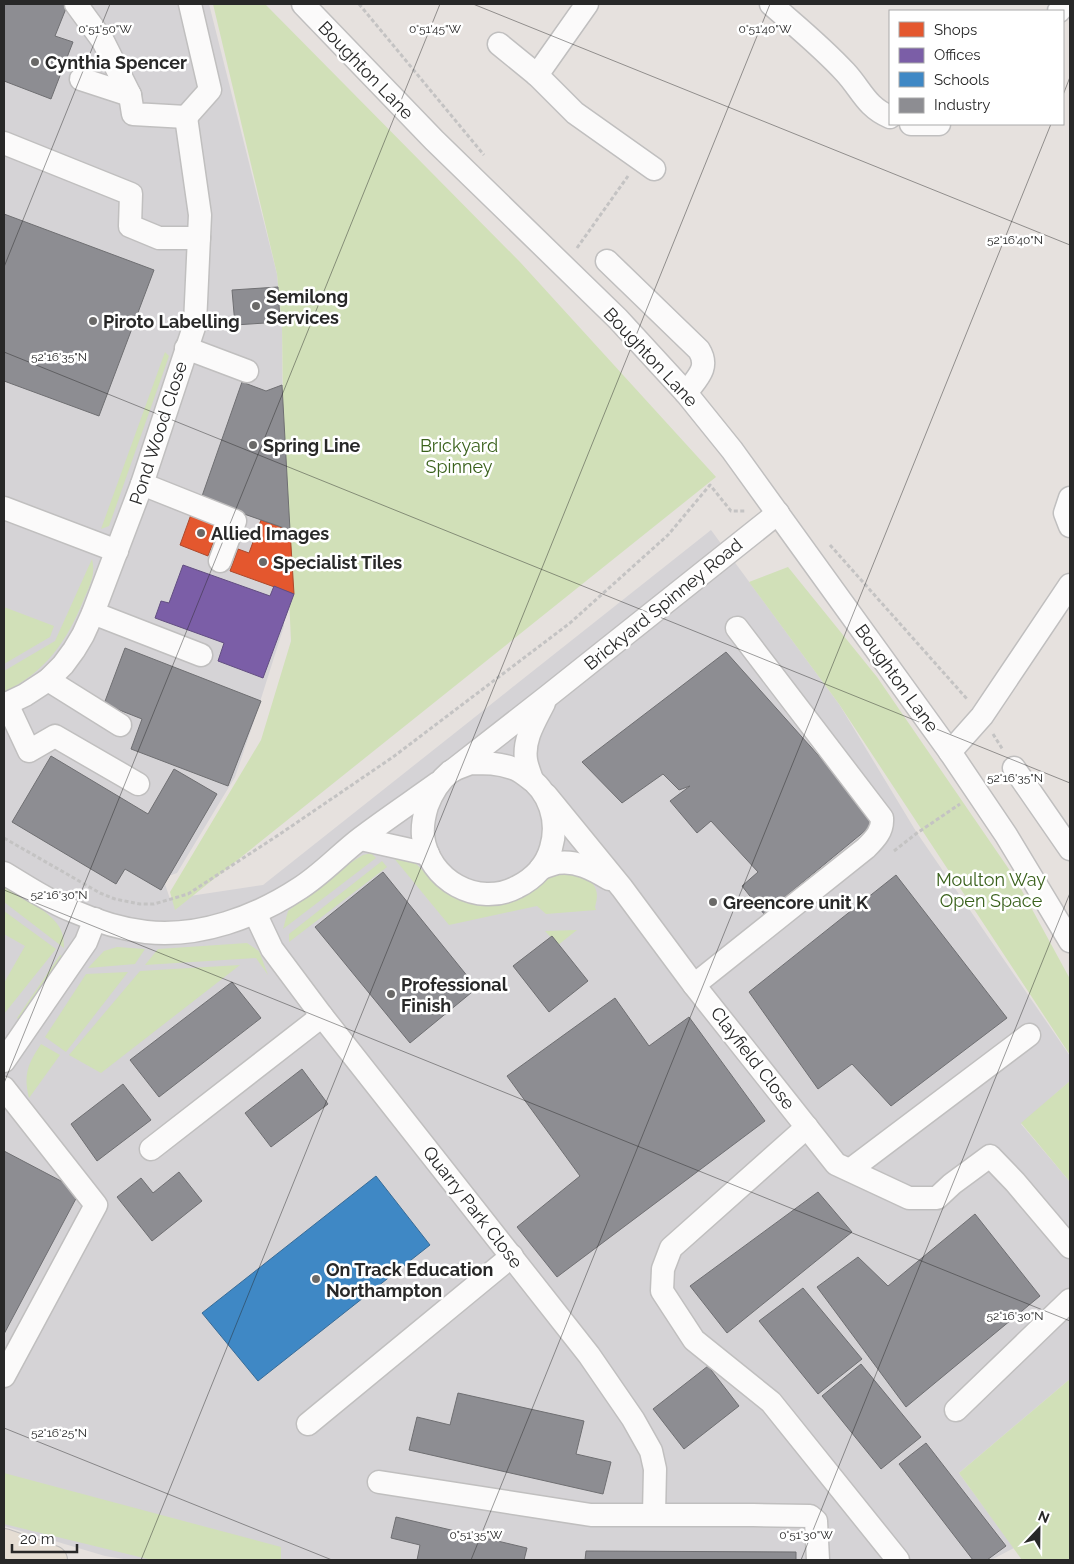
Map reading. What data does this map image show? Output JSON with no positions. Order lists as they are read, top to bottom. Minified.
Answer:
{"streets":{"street":["Boughton Lane","Pond Wood Close","Brickyard Spinney Road","Clayfield Close","Quarry Park Close"]},"crossings":[["Boughton Lane","Brickyard Spinney Road"],["Brickyard Spinney Road","Clayfield Close"],["Brickyard Spinney Road","Quarry Park Close"]],"parks":["Brickyard Spinney","Moulton Way Open Space"],"places":["Cynthia Spencer","Semilong Services","Piroto Labelling","Spring Line","Allied Images","Specialist Tiles","Greencore unit K","Professional Finish","On Track Education Northampton"],"legend":["Shops","Offices","Schools","Industry"],"scale_bar":"20 m","north":"top","coordinates":["0°51'50\"W","0°51'45\"W","0°51'40\"W","52°16'40\"N","52°16'35\"N","52°16'30\"N","52°16'25\"N","0°51'35\"W","0°51'30\"W"]}
